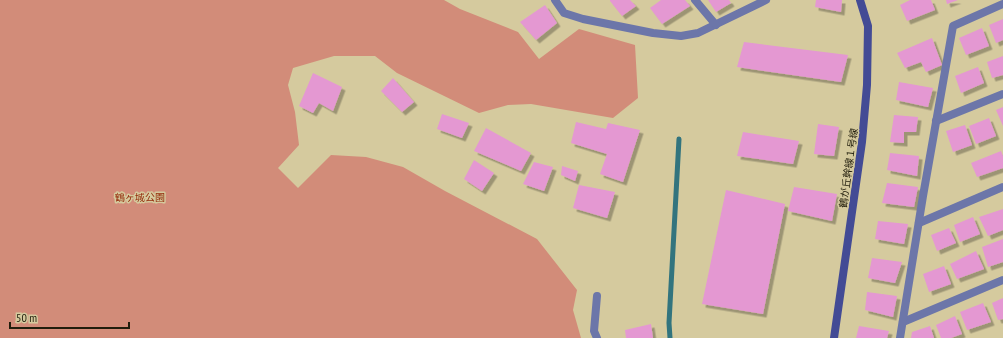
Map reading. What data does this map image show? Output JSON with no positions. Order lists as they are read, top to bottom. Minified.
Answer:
{"streets":{"street":["鶴が丘幹線１号線"]},"parks":["鶴ヶ城公園"],"scale_bar":"50 m"}
